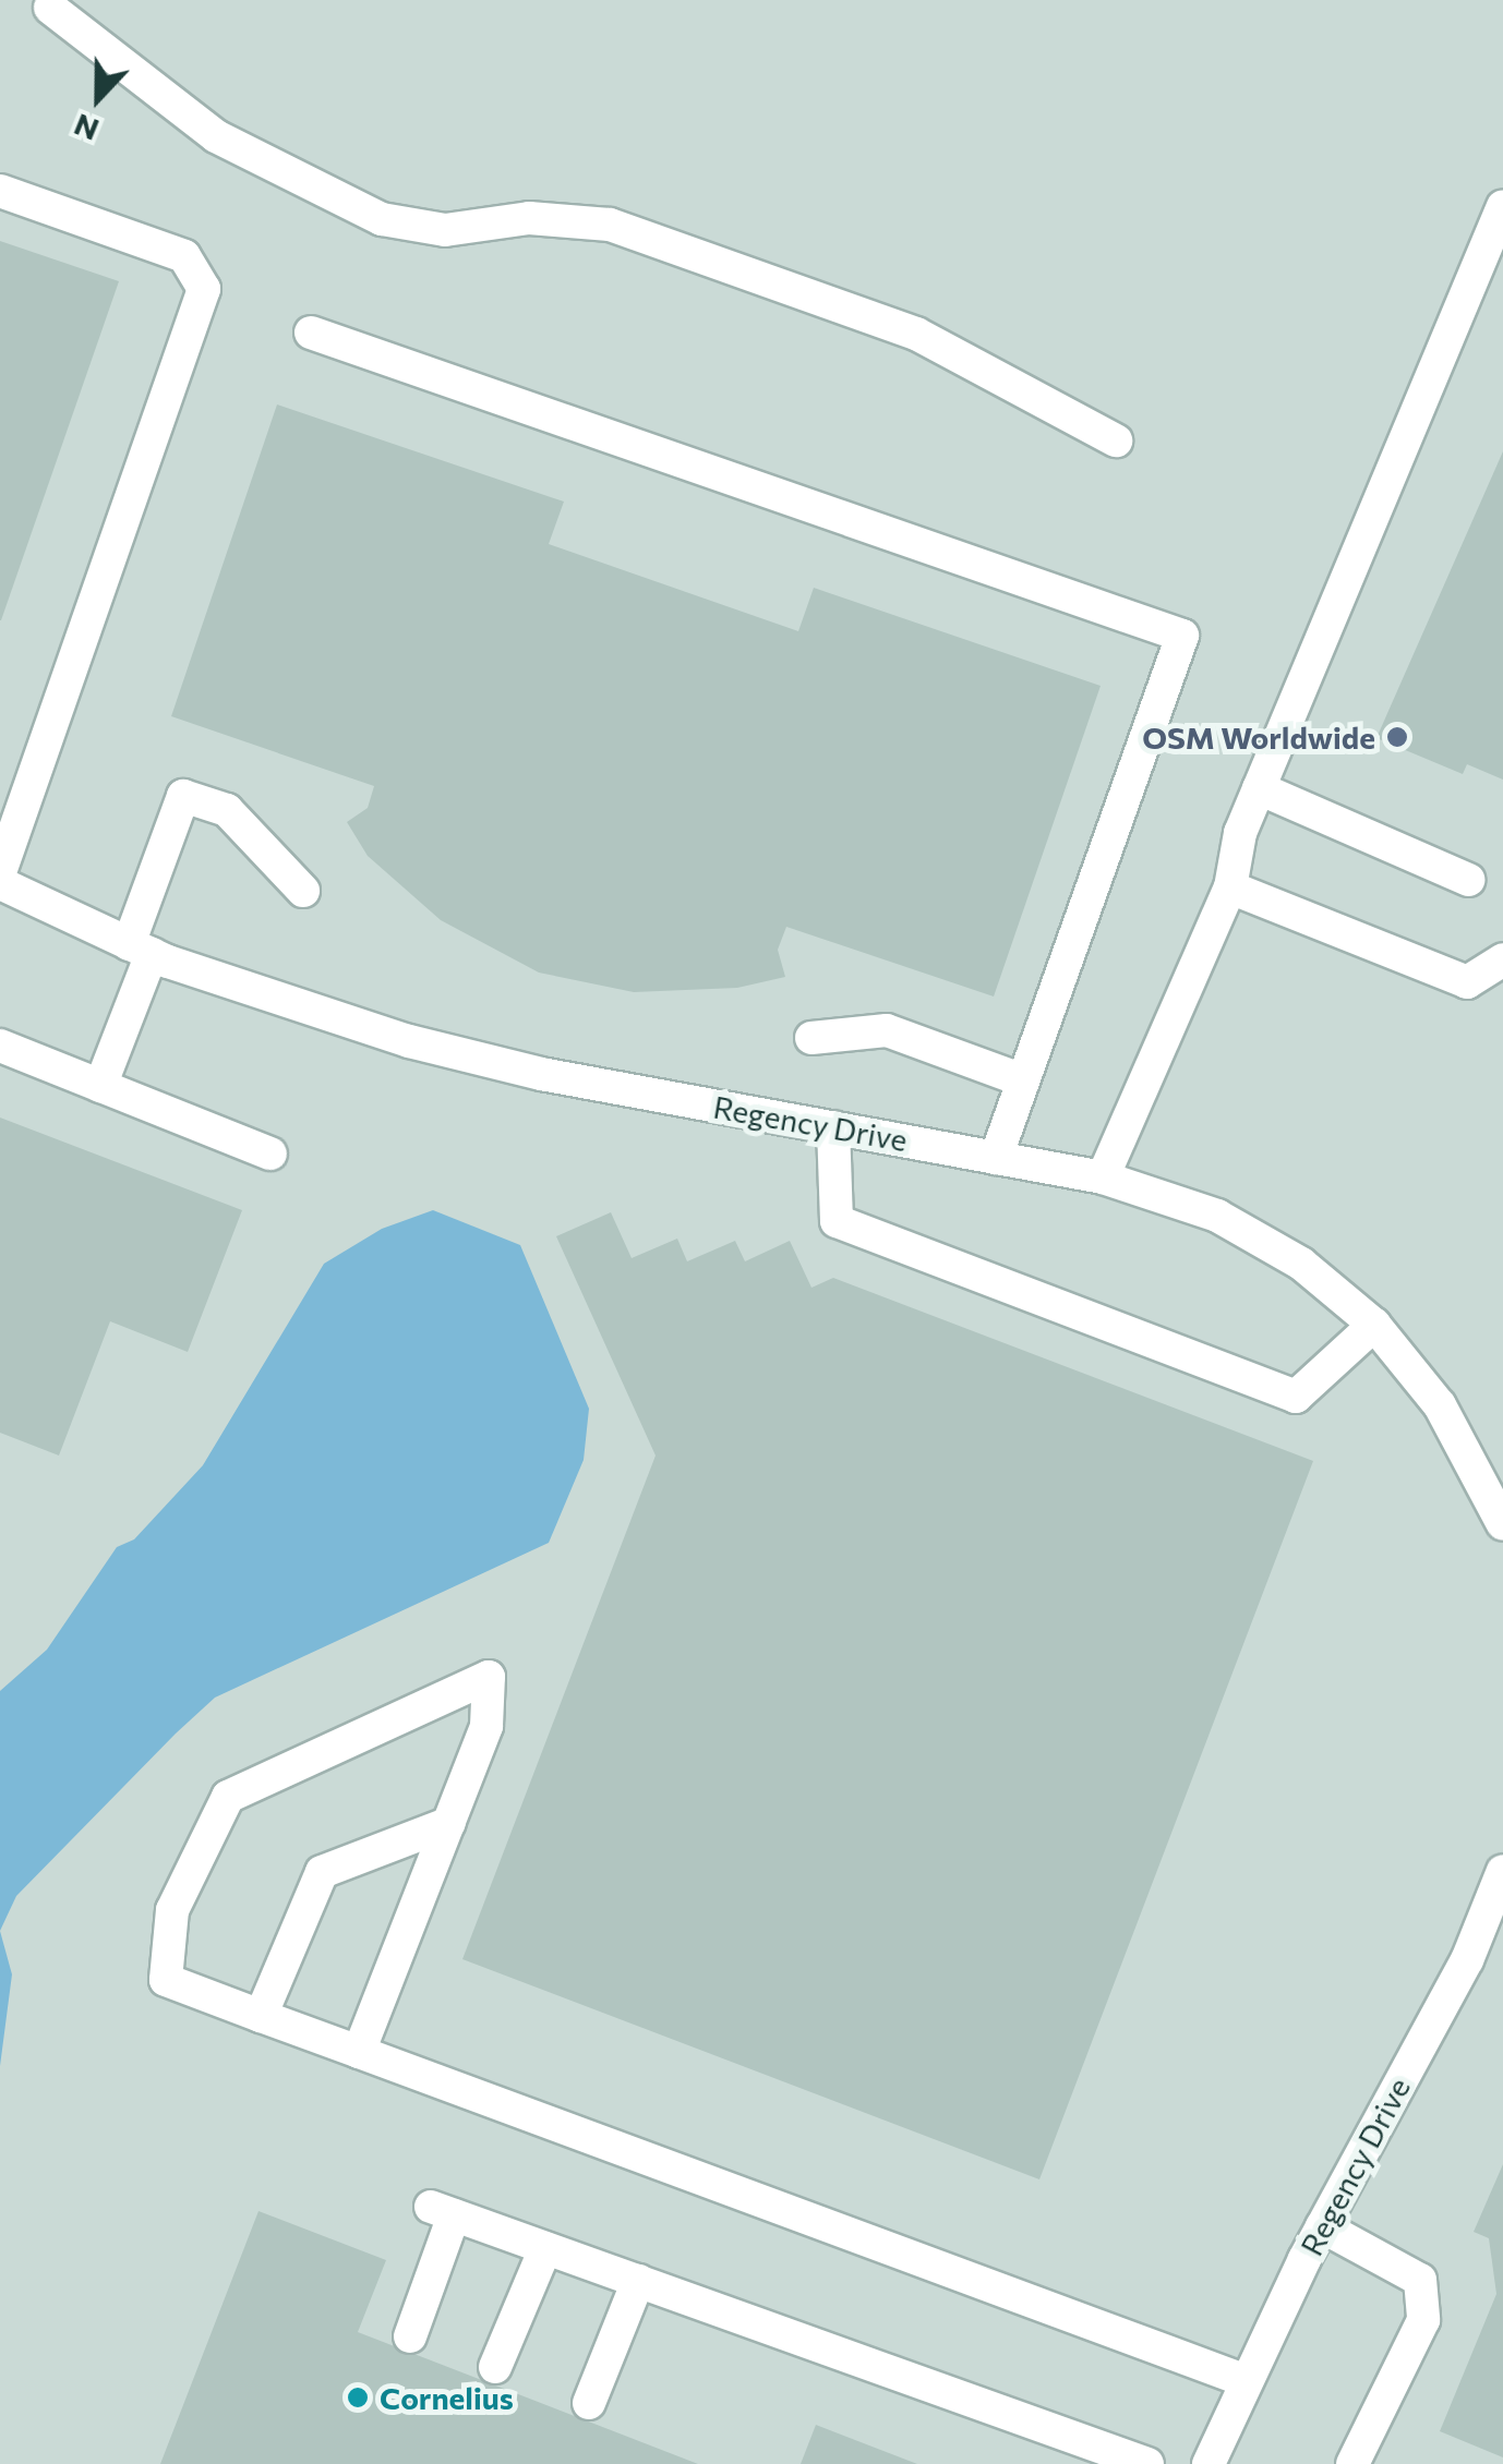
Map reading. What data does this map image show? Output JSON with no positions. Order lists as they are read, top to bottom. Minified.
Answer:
{"streets":{"street":["Regency Drive"]},"places":["OSM Worldwide","Cornelius"],"north":"bottom"}
